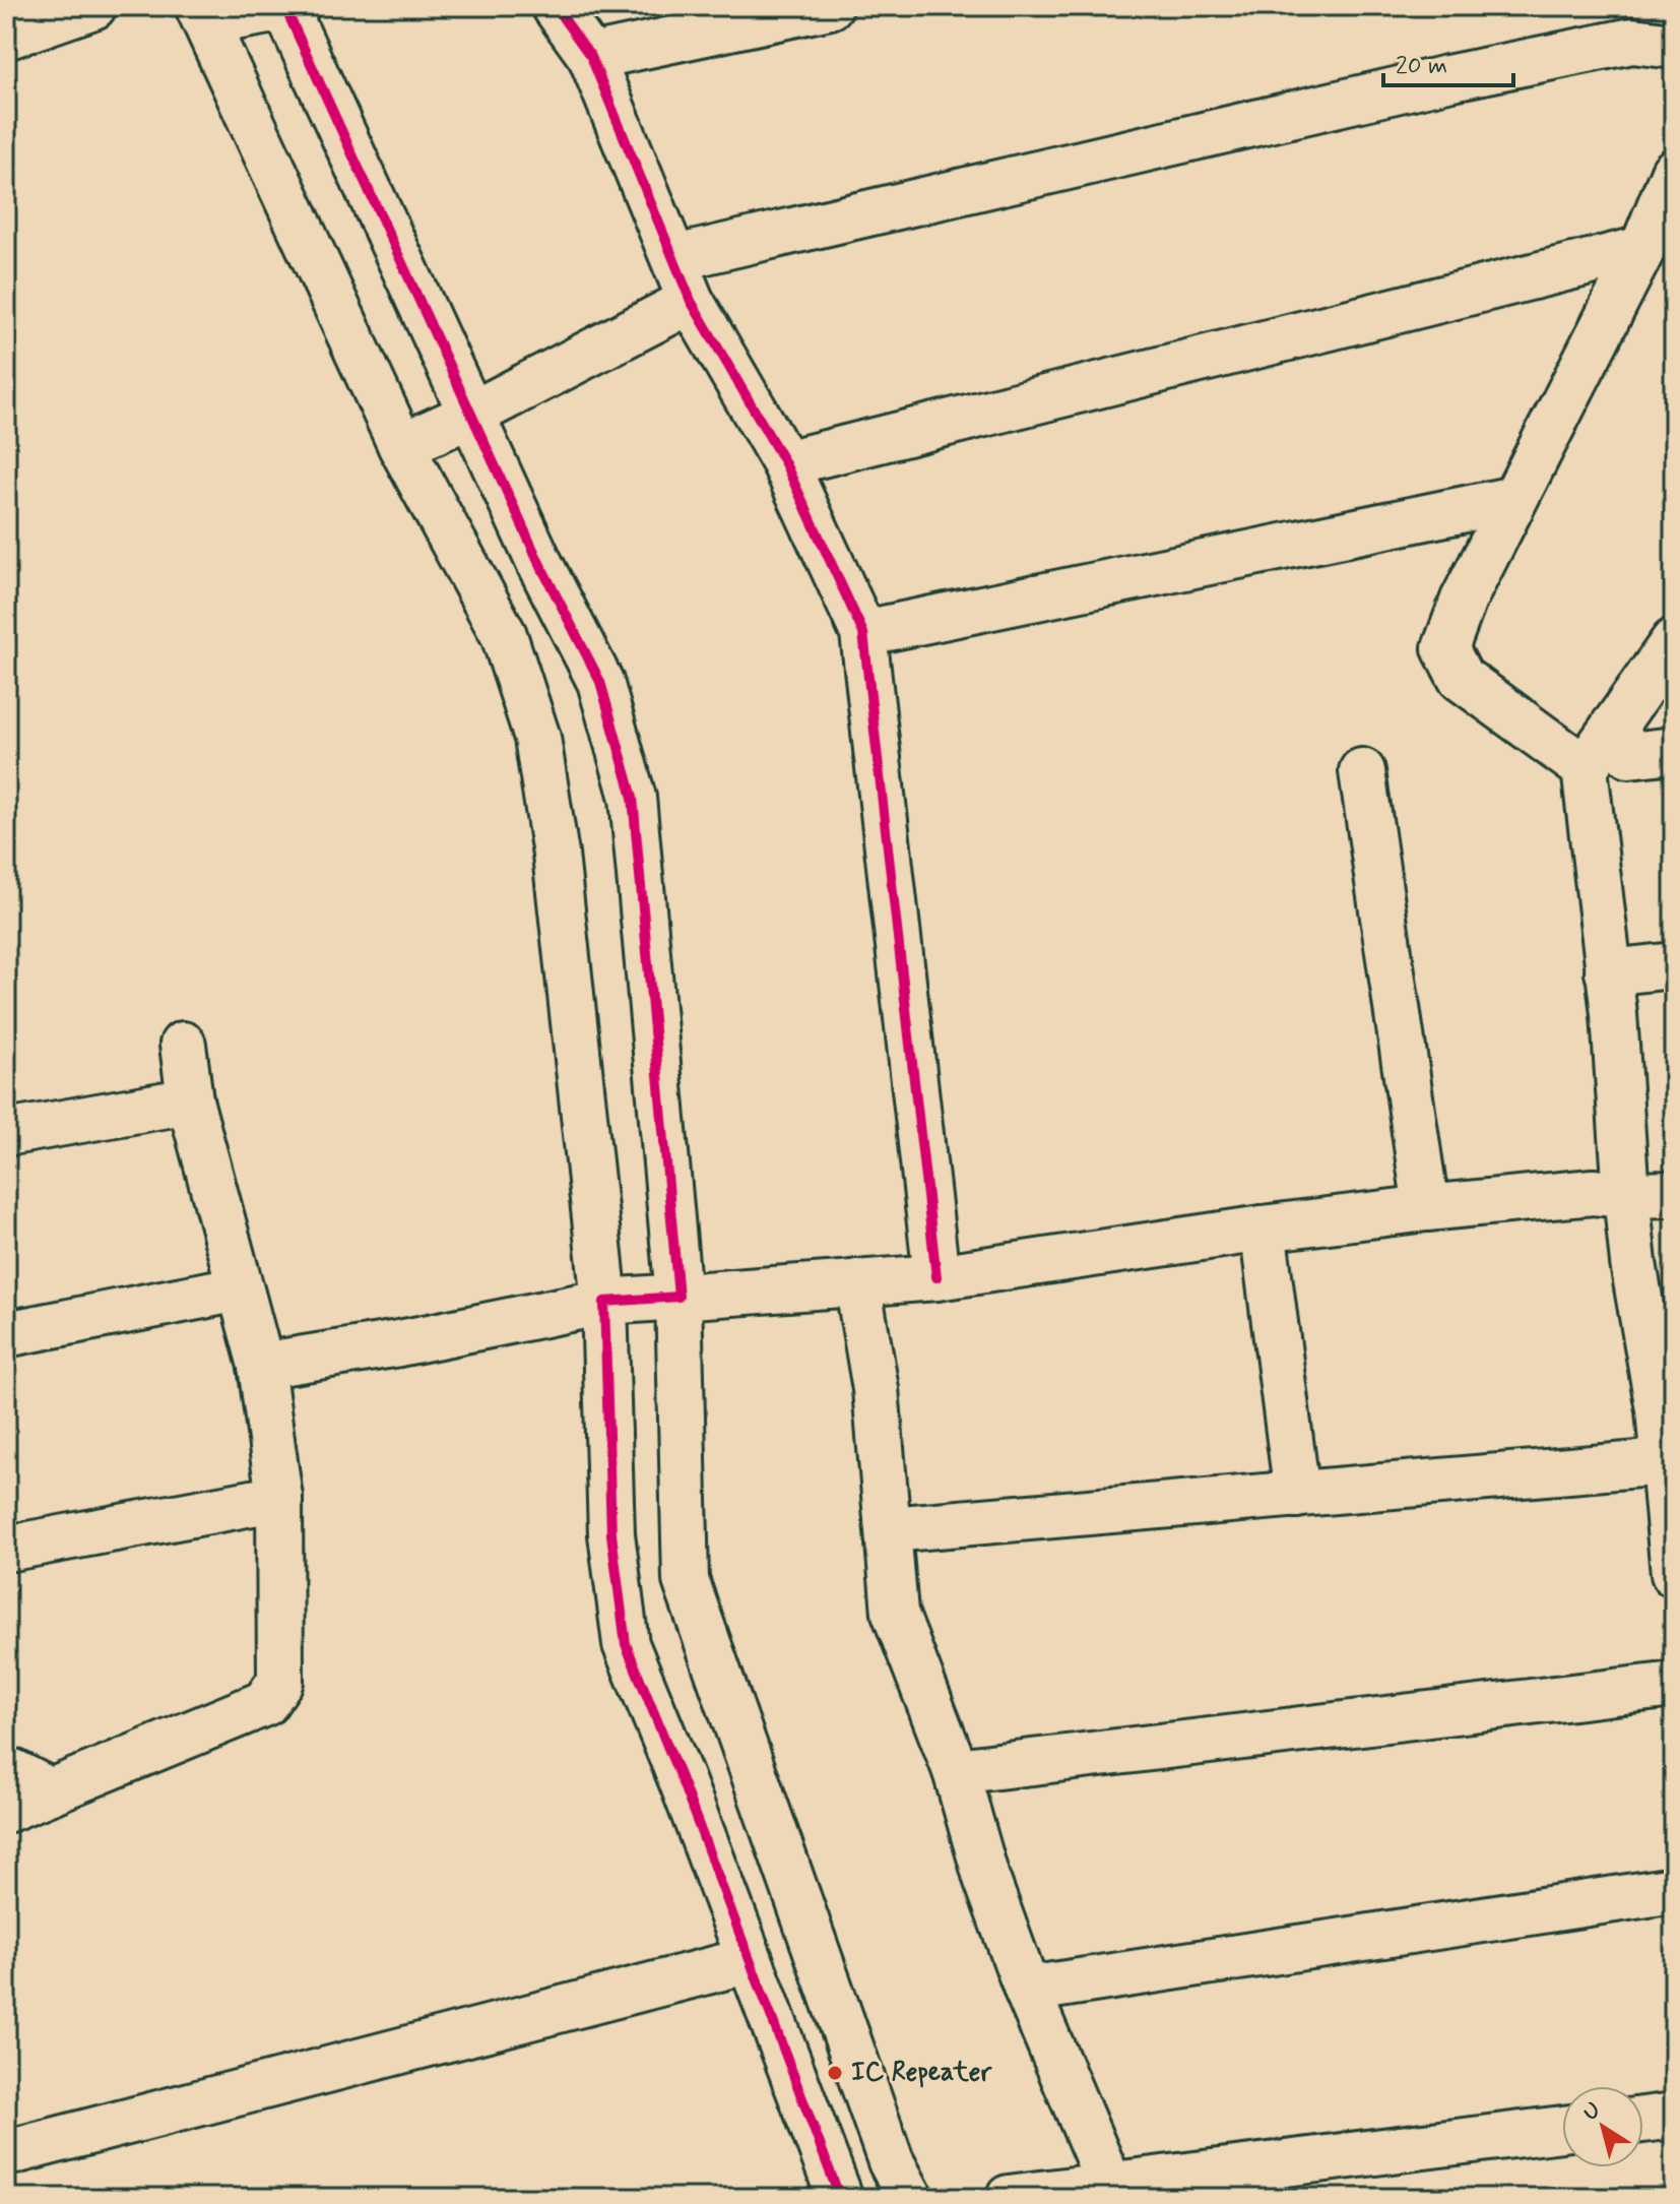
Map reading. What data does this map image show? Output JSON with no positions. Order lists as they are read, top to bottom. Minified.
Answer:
{"places":["IC Repeater"],"scale_bar":"20 m","north":"top left"}
